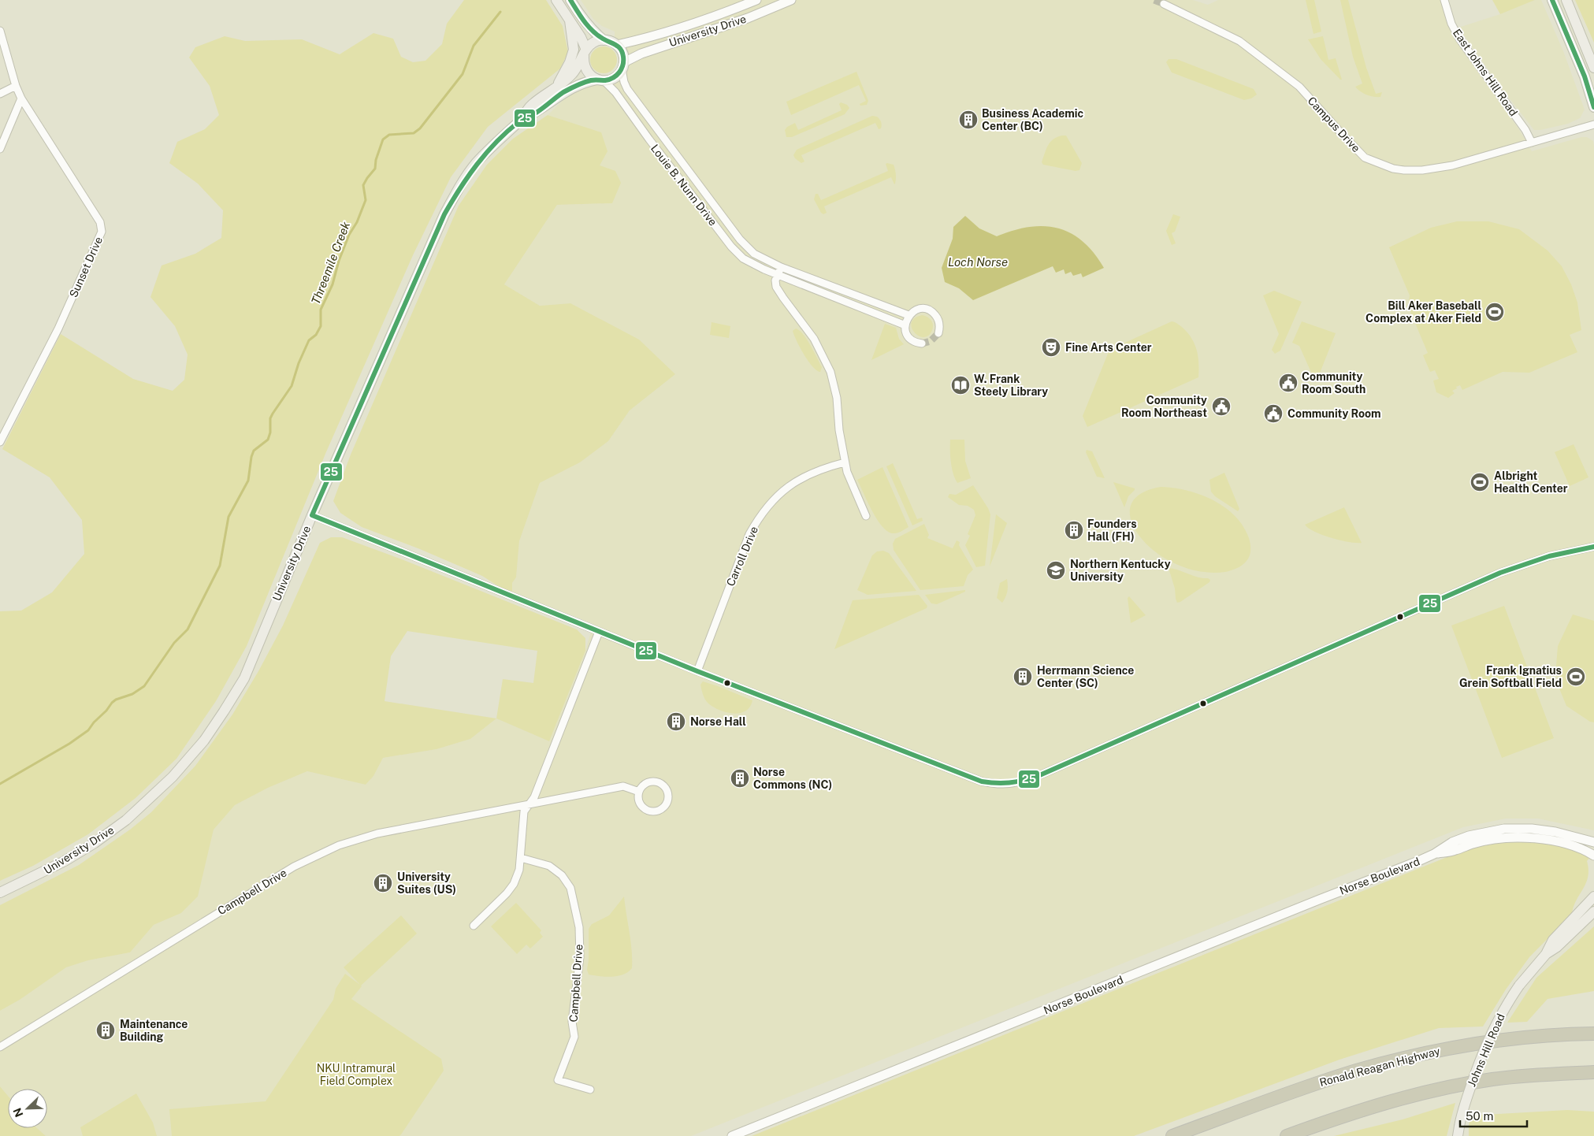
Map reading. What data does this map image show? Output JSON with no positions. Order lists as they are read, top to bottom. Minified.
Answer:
{"streets":{"highway":["Ronald Reagan Highway"],"main road":["University Drive","Johns Hill Road"],"street":["East Johns Hill Road","Campus Drive","Louie B. Nunn Drive","Sunset Drive","Carroll Drive","Norse Boulevard","Campbell Drive"]},"crossings":[["University Drive","Louie B. Nunn Drive"],["East Johns Hill Road","Campus Drive"]],"water":["Loch Norse","Threemile Creek"],"parks":["NKU Intramural Field Complex"],"places":{"building":["Business Academic Center (BC)","Founders Hall (FH)","Herrmann Science Center (SC)","Norse Hall","Norse Commons (NC)","University Suites (US)","Maintenance Building"],"sports":["Bill Aker Baseball Complex at Aker Field","Albright Health Center","Frank Ignatius Grein Softball Field"],"theatre":["Fine Arts Center"],"public building":["Community Room South","Community Room Northeast","Community Room"],"library":["W. Frank Steely Library"],"school or university":["Northern Kentucky University"]},"lines":["transit line 25"],"scale_bar":"50 m","north":"bottom left"}
